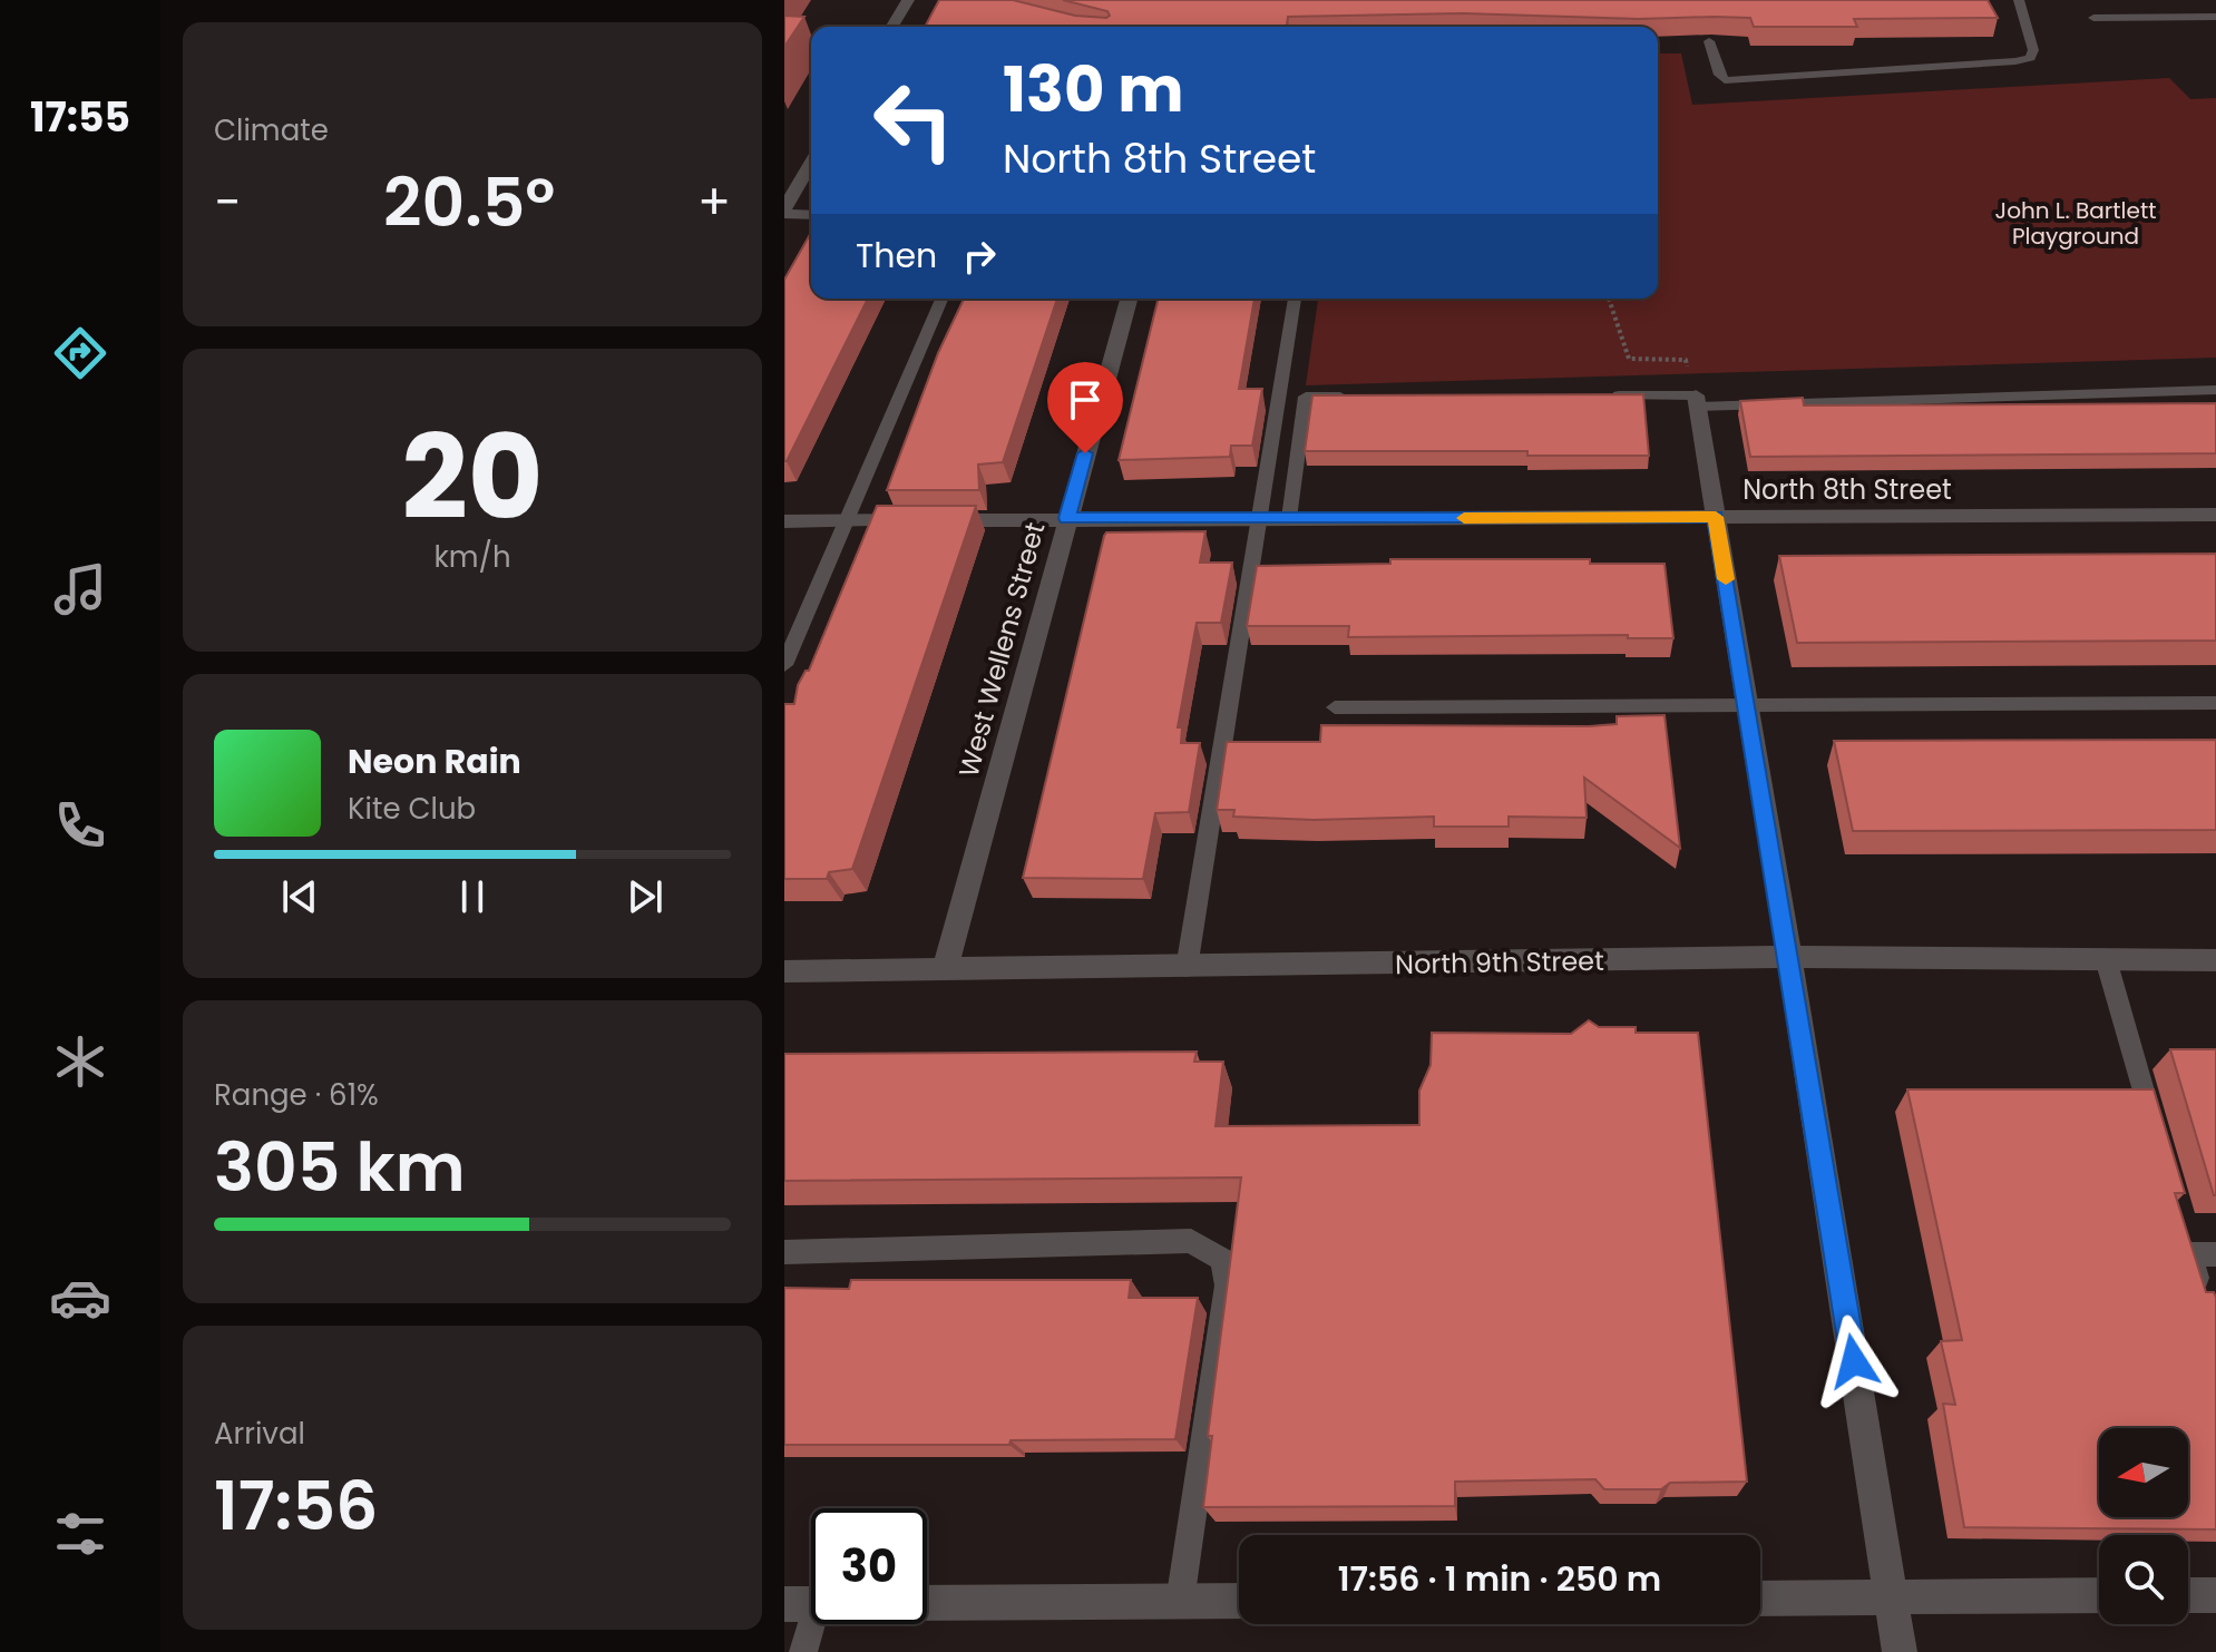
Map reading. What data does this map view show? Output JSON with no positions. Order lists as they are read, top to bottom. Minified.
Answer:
{"streets":{"street":["North 8th Street","West Wellens Street","North 9th Street"]},"crossings":[["North 8th Street","West Wellens Street"],["West Wellens Street","North 9th Street"]],"parks":["John L. Bartlett Playground"],"north":"left","page":{"tabs":"17:55","tile":["Climate",["20","km/h"],["Range · 61%","305 km"],["Arrival","17:56"]],"turn":["130 m","North 8th Street"],"heat":["−","20.5°","+"],"then":"Then","song":["Neon Rain","Kite Club"],"limit":"30","trip":"17:56 · 1 min · 250 m"}}
